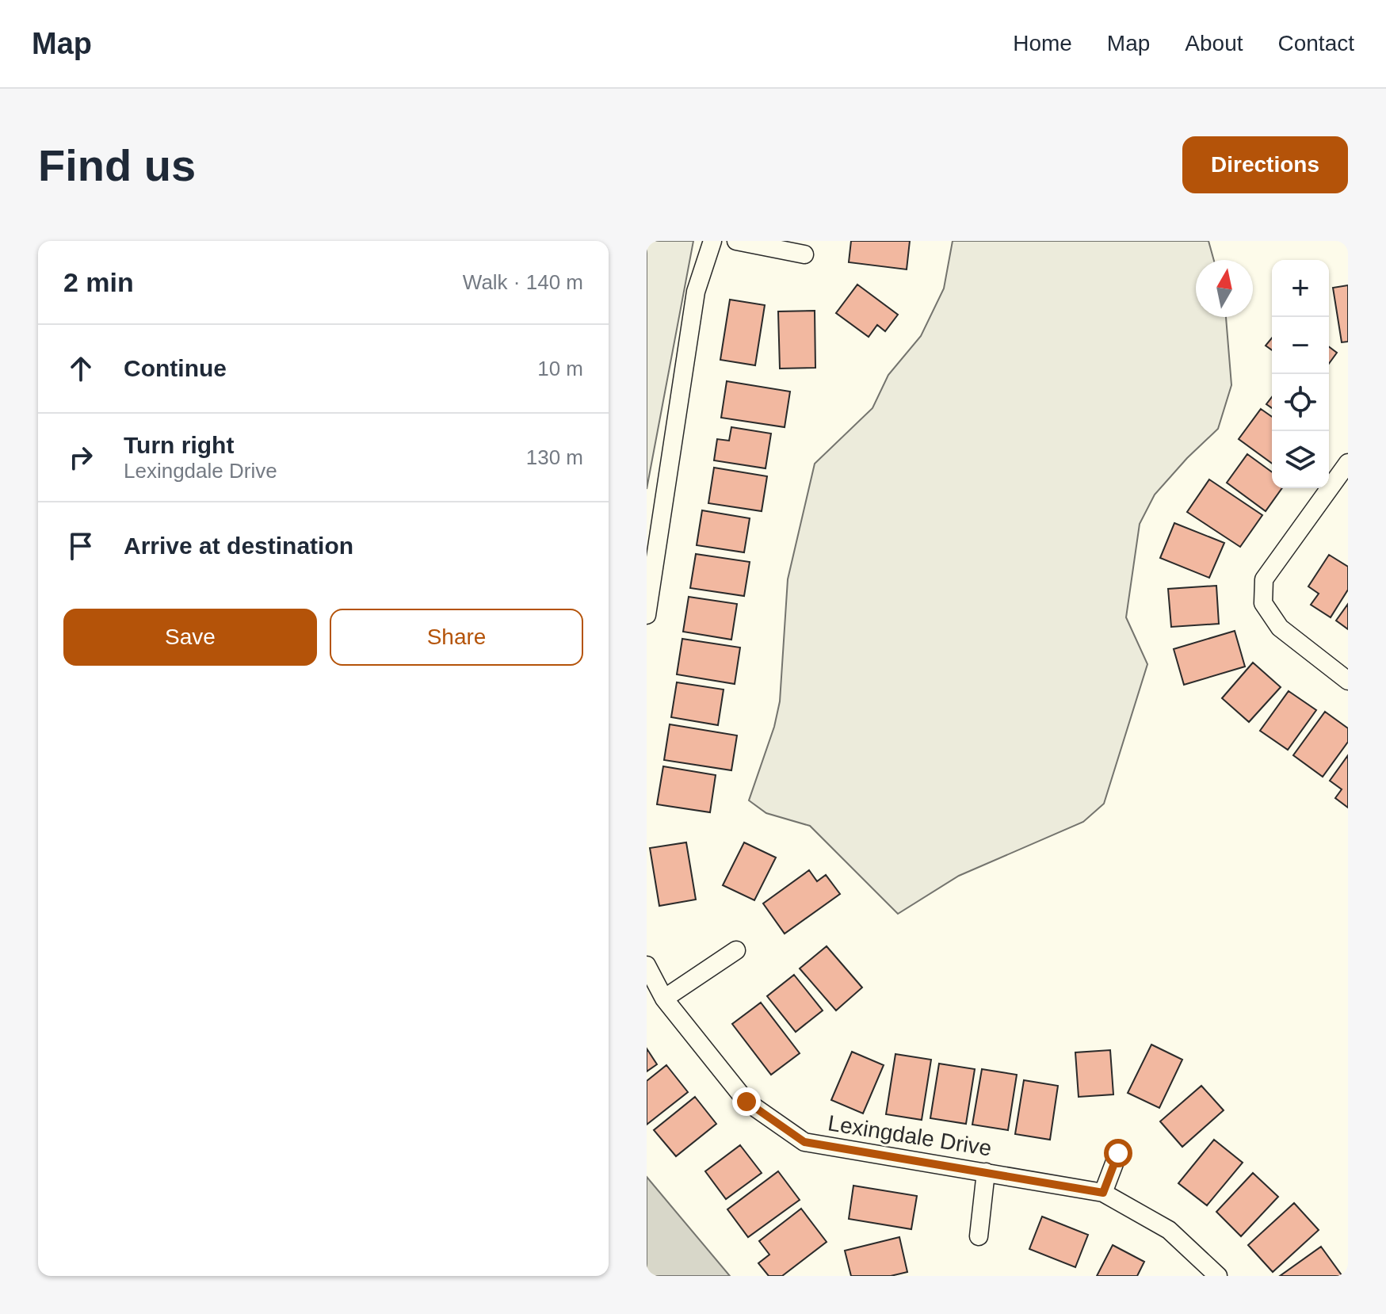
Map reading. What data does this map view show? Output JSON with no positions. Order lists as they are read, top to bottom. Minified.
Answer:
{"streets":{"street":["Lexingdale Drive"]},"north":"top","page":{"header":"Map","nav":["Home","Map","About","Contact"],"buttons":["Directions",["Save","Share"]],"title":"Find us","heading":["2 min","Walk · 140 m"],"map_buttons":["+","−"],"list":[["Continue","10 m"],["Turn right","Lexingdale Drive","130 m"],"Arrive at destination"]}}
